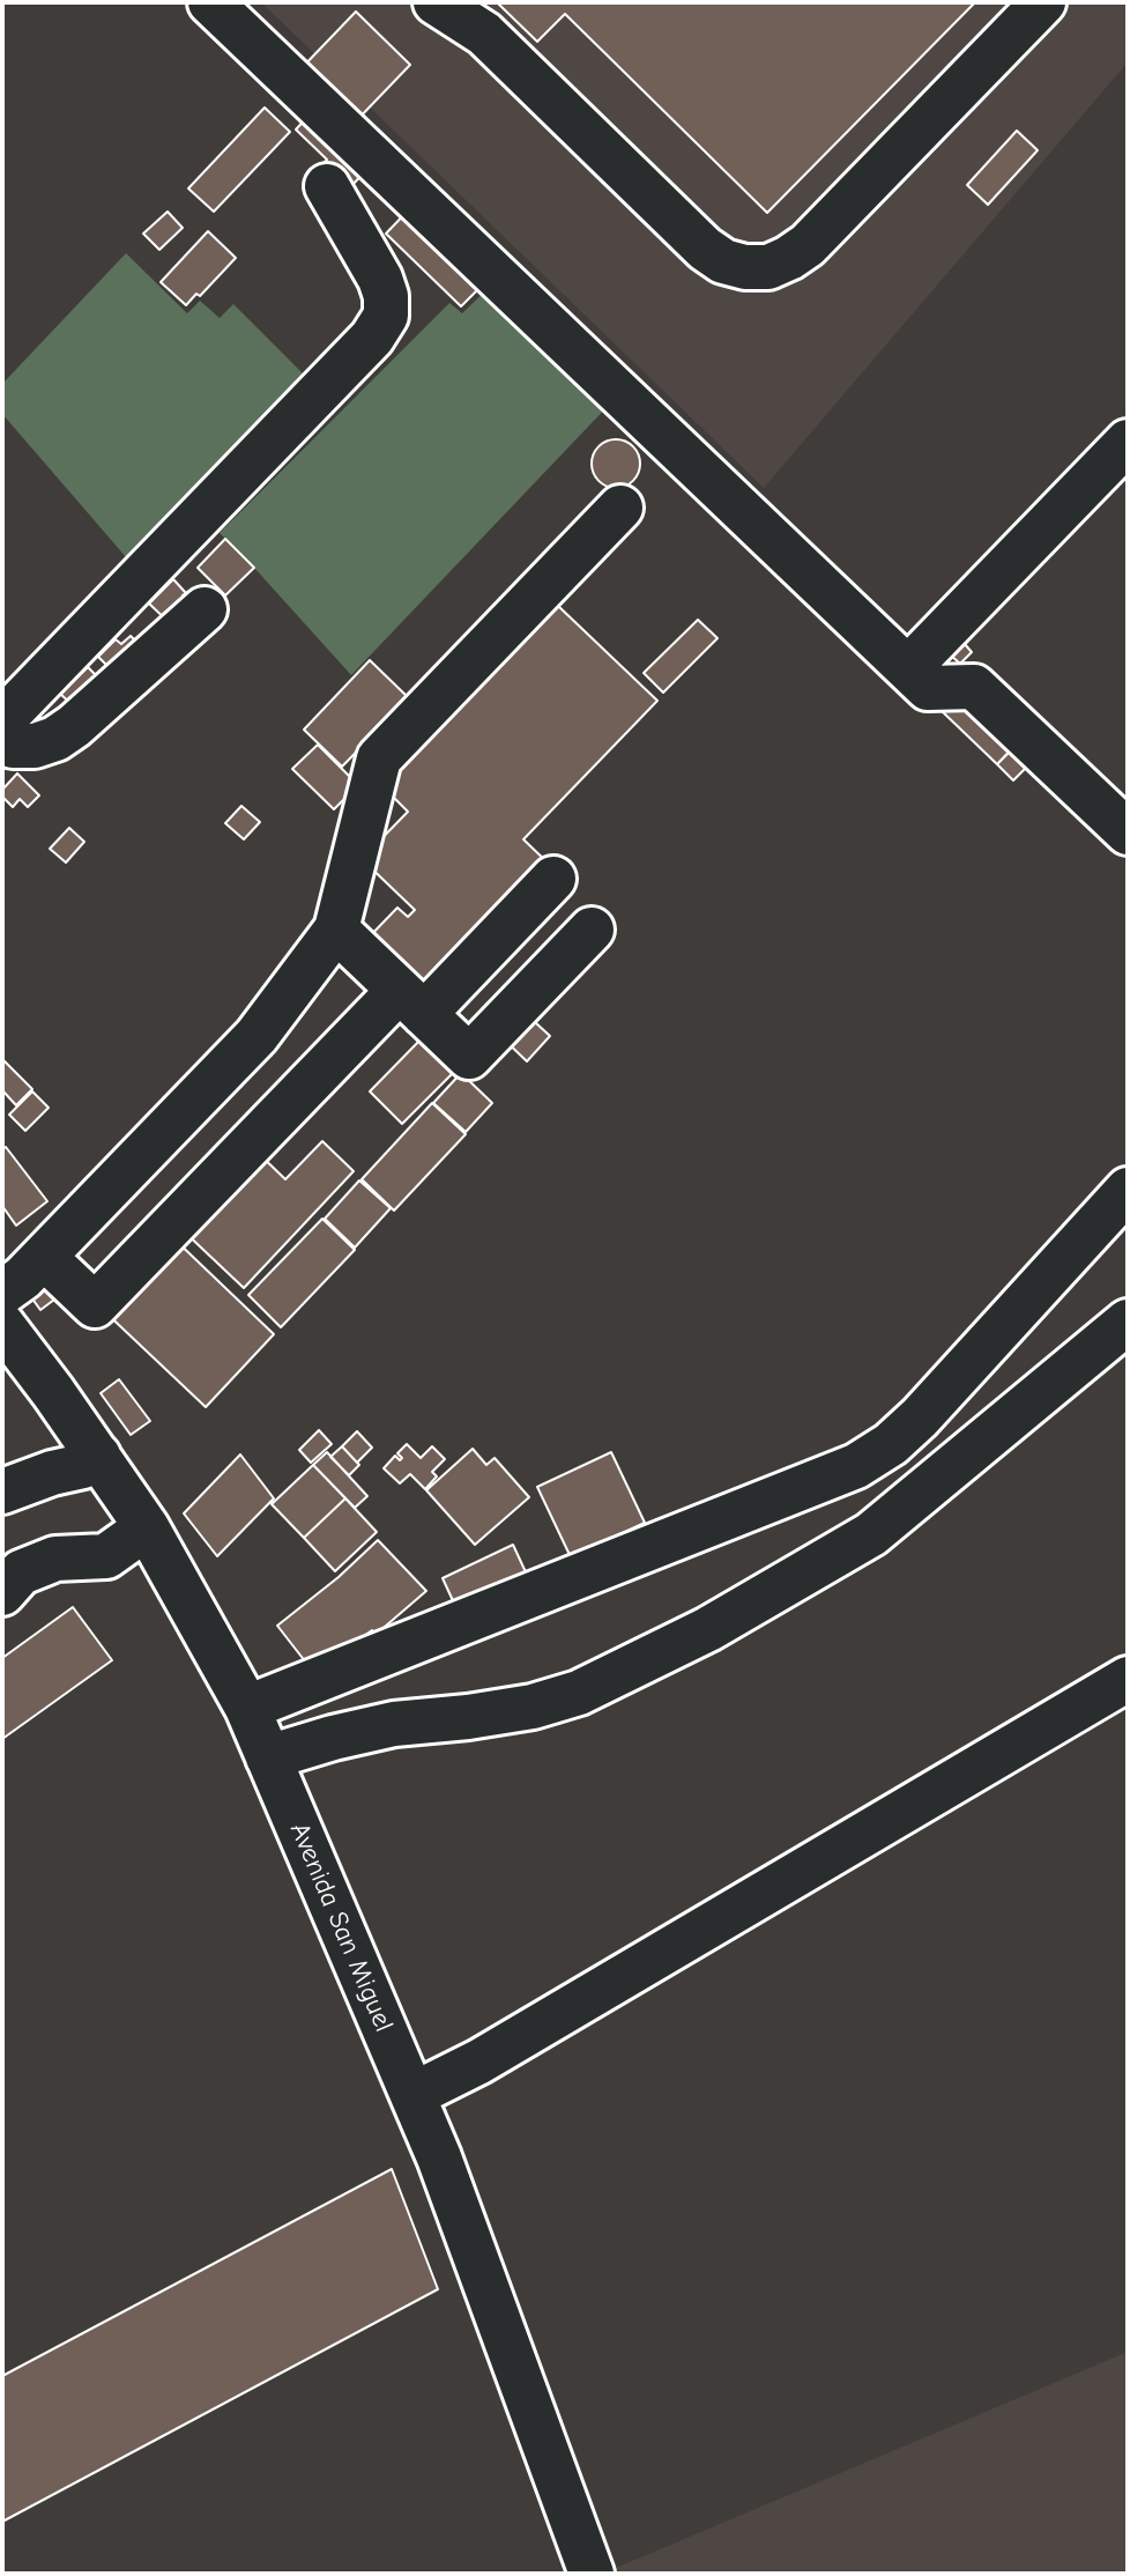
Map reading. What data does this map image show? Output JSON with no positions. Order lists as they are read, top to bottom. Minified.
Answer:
{"streets":{"street":["Avenida San Miguel"]}}
